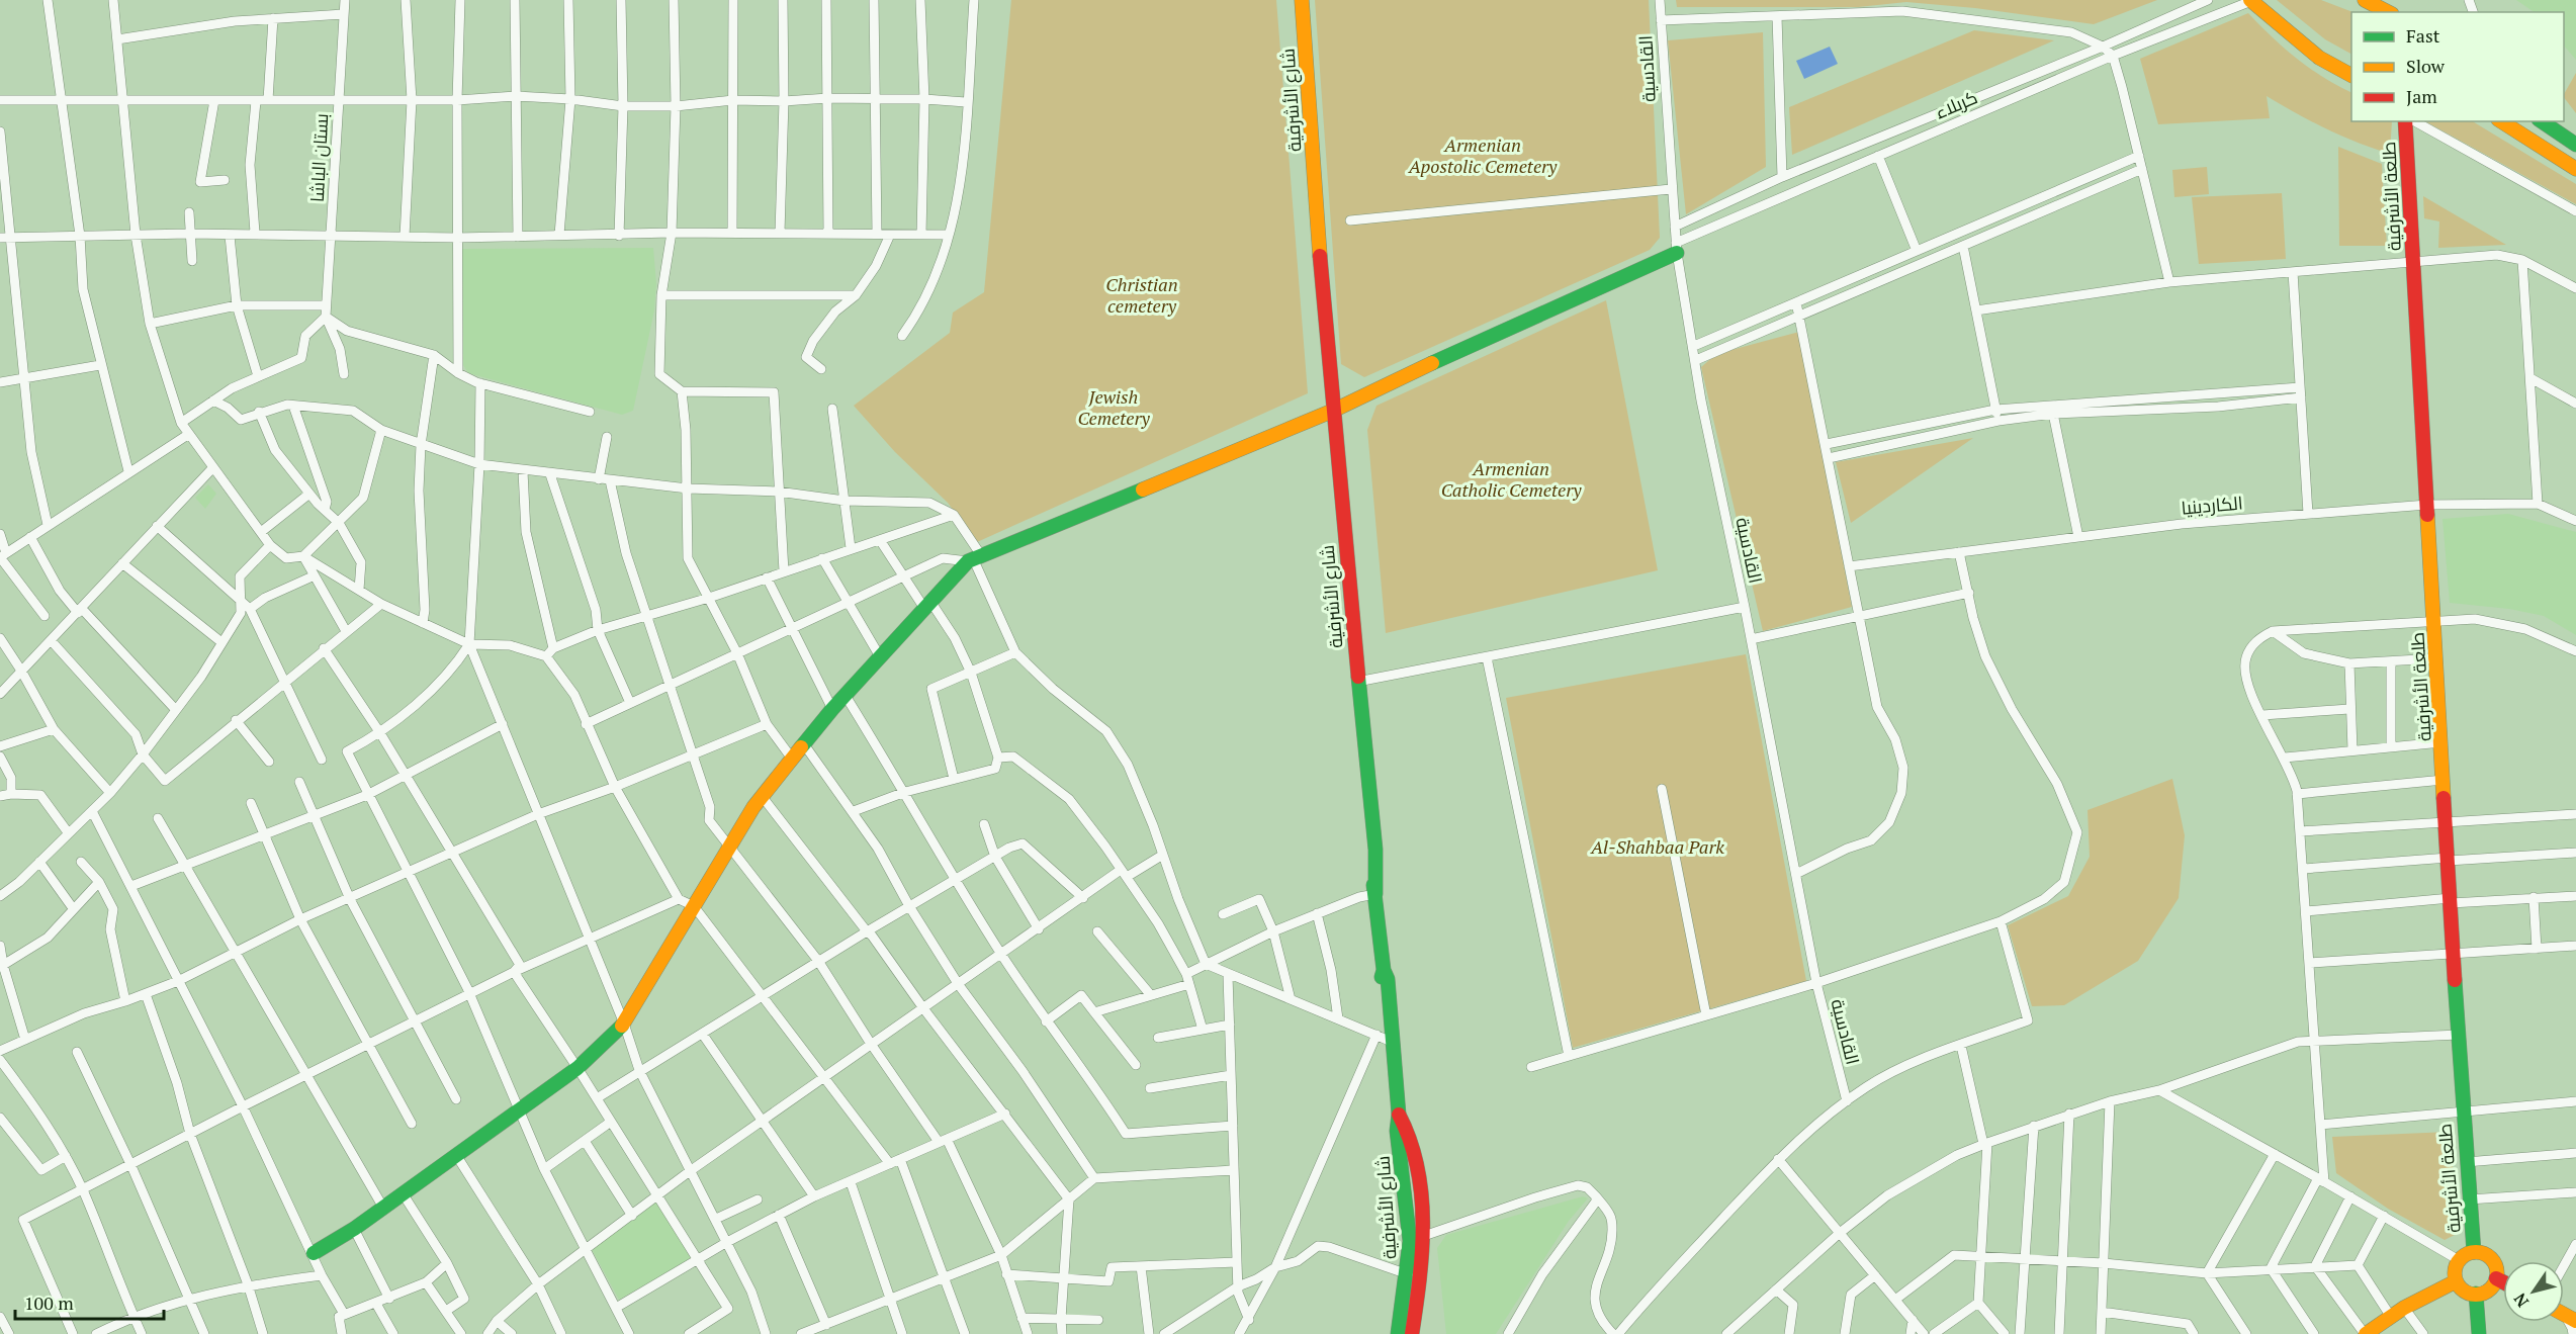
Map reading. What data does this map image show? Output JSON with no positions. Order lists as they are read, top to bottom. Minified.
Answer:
{"streets":{"street":["القادسية","شارع الأشرفية","كربلاء","بستان الباشا","طلعة الأشرفية","الكاردينيا"]},"crossings":[["القادسية","كربلاء"],["طلعة الأشرفية","الكاردينيا"]],"parks":["Armenian Apostolic Cemetery","Christian cemetery","Jewish Cemetery","Armenian Catholic Cemetery","Al-Shahbaa Park"],"legend":["Fast","Slow","Jam"],"scale_bar":"100 m","north":"bottom left"}
